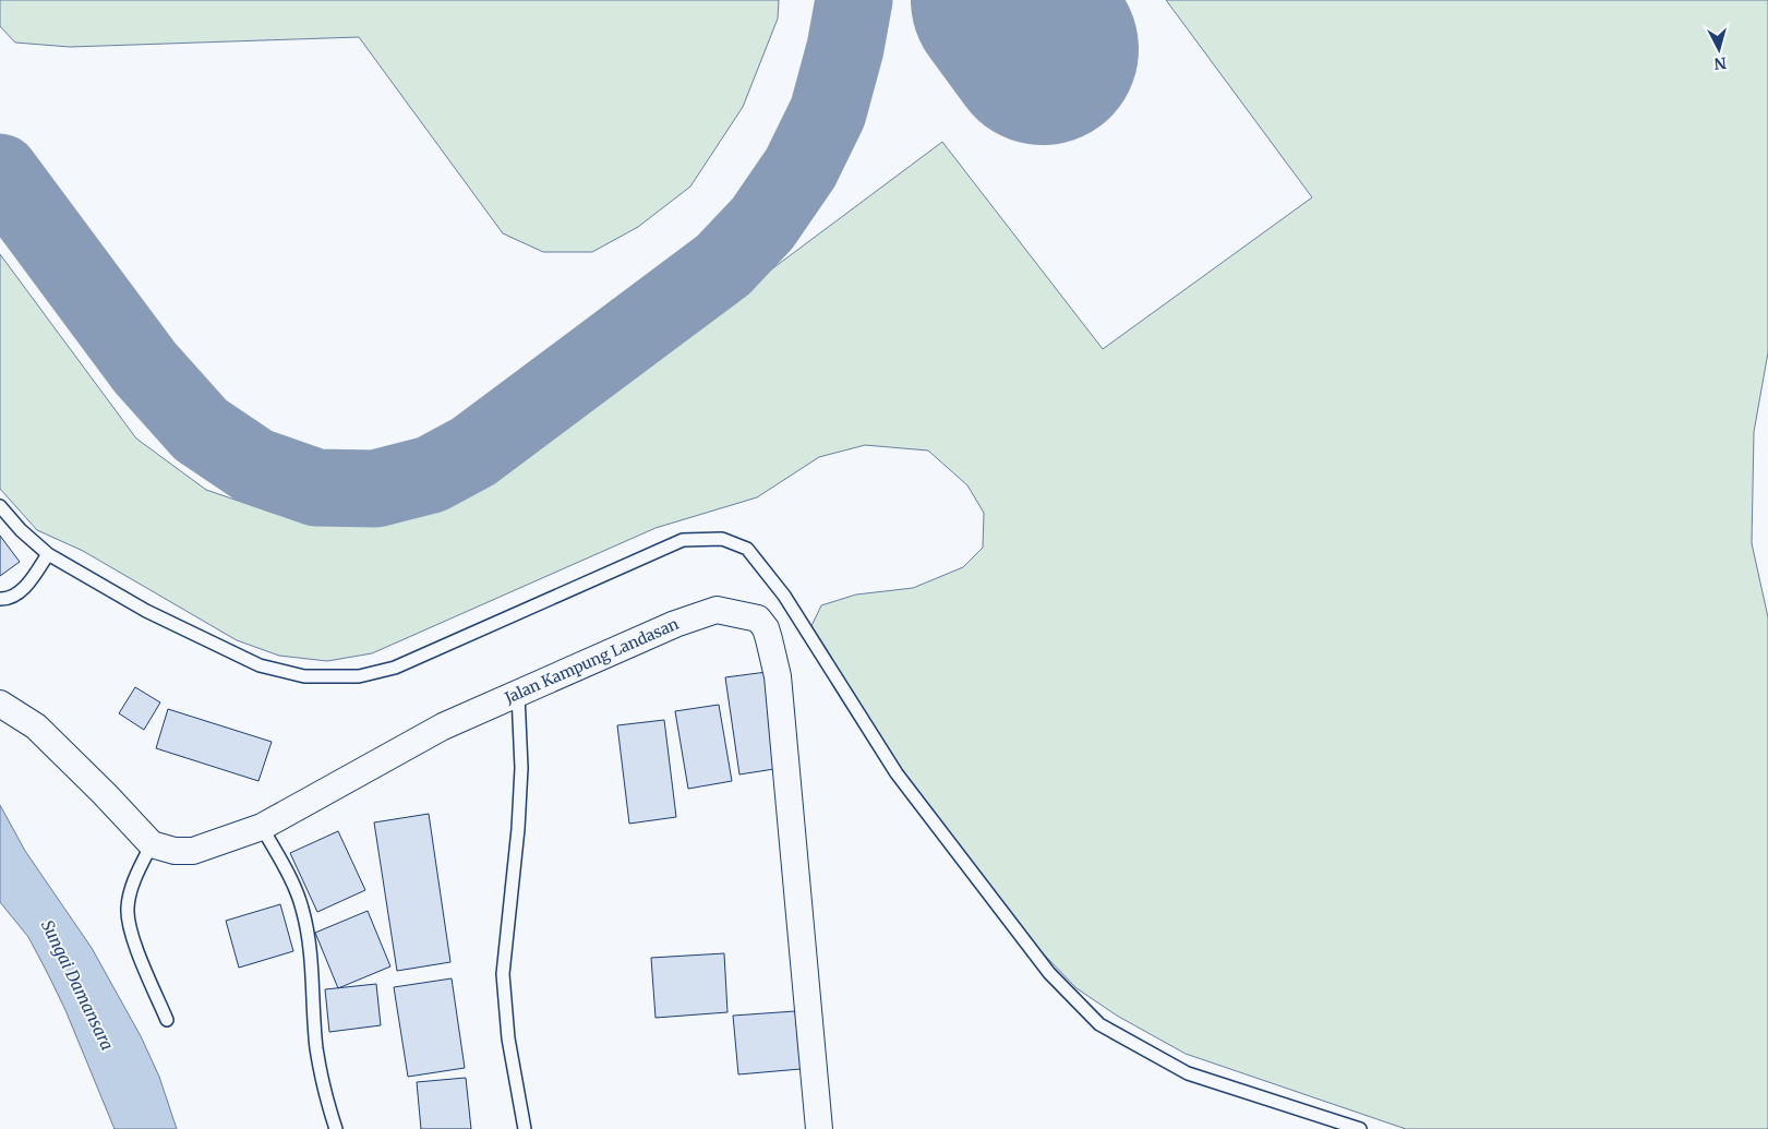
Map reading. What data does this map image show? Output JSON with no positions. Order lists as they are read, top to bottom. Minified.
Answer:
{"streets":{"street":["Jalan Kampung Landasan"]},"water":["Sungai Damansara"],"north":"bottom"}
